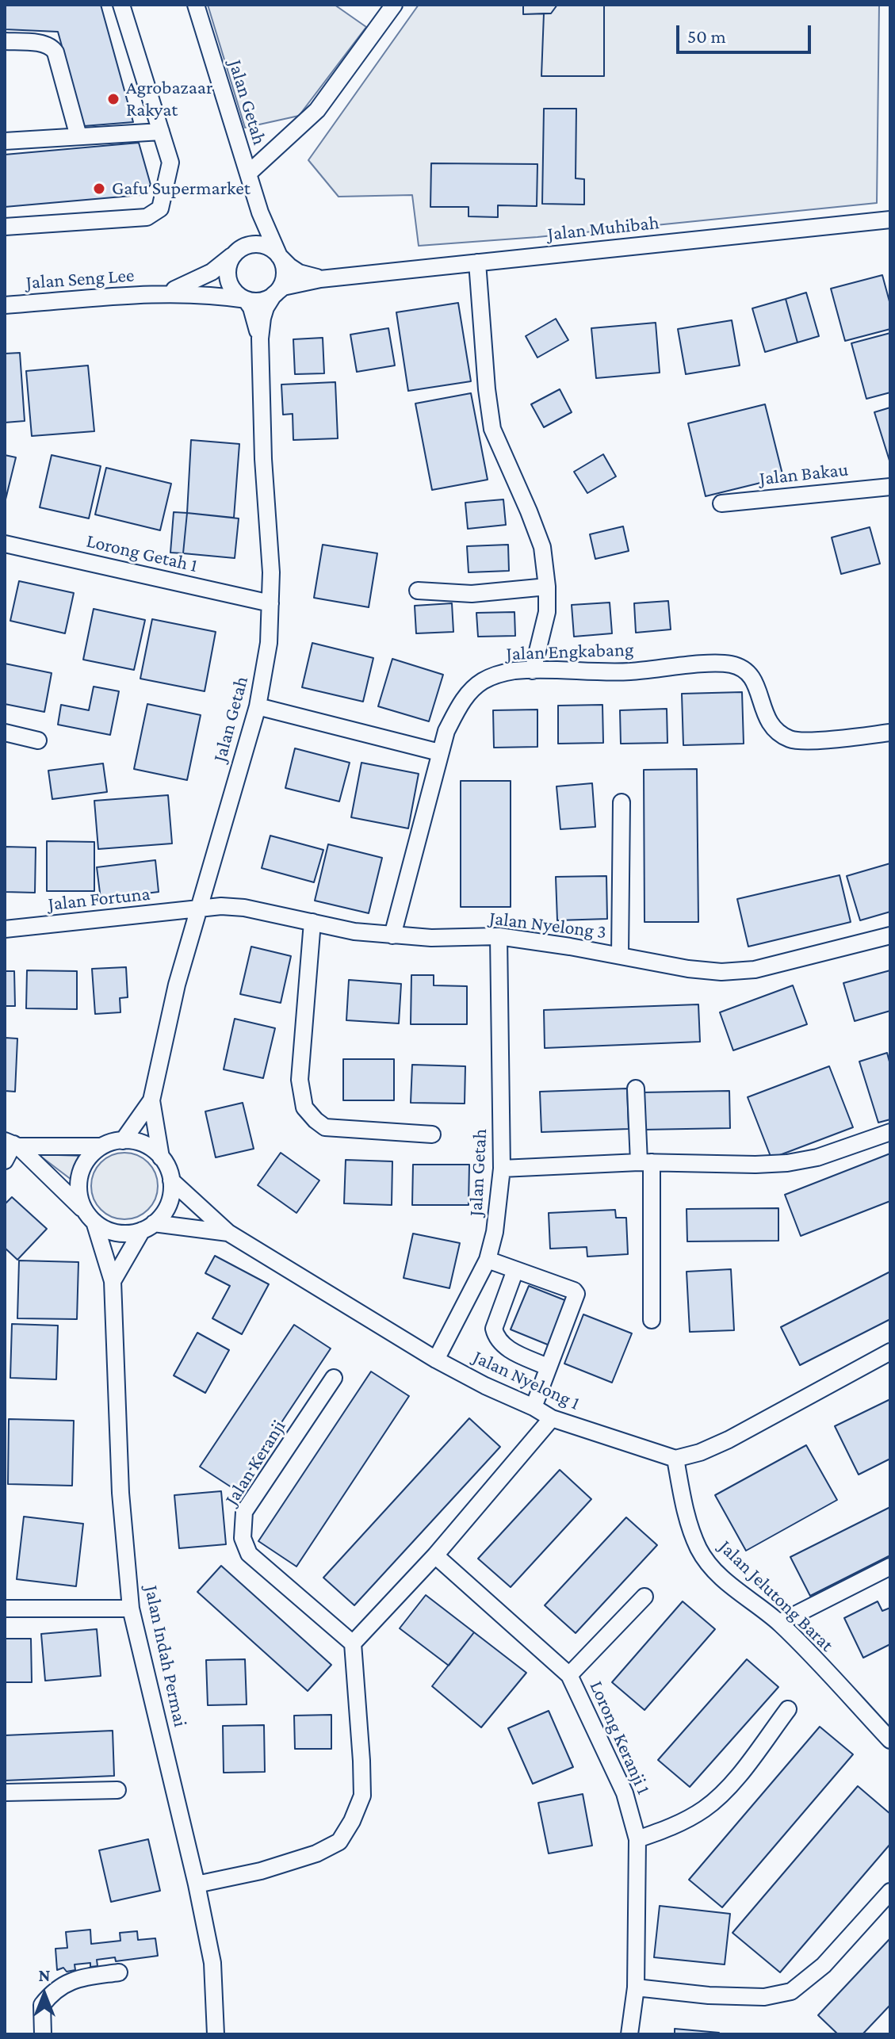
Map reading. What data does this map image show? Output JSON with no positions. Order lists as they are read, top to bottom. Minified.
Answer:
{"streets":{"street":["Jalan Getah","Jalan Muhibah","Jalan Seng Lee","Jalan Bakau","Lorong Getah 1","Jalan Engkabang","Jalan Fortuna","Jalan Nyelong 3","Jalan Nyelong 1","Jalan Keranji","Jalan Jelutong Barat","Jalan Indah Permai","Lorong Keranji 1"]},"crossings":[["Jalan Getah","Jalan Muhibah"],["Jalan Getah","Jalan Seng Lee"],["Jalan Getah","Lorong Getah 1"],["Jalan Getah","Jalan Fortuna"],["Jalan Getah","Jalan Nyelong 3"],["Jalan Getah","Jalan Nyelong 1"],["Jalan Muhibah","Jalan Seng Lee"],["Jalan Engkabang","Jalan Nyelong 3"],["Jalan Fortuna","Jalan Nyelong 3"],["Jalan Nyelong 1","Jalan Jelutong Barat"],["Jalan Nyelong 1","Jalan Indah Permai"]],"places":["Agrobazaar Rakyat","Gafu Supermarket"],"scale_bar":"50 m","north":"top"}
